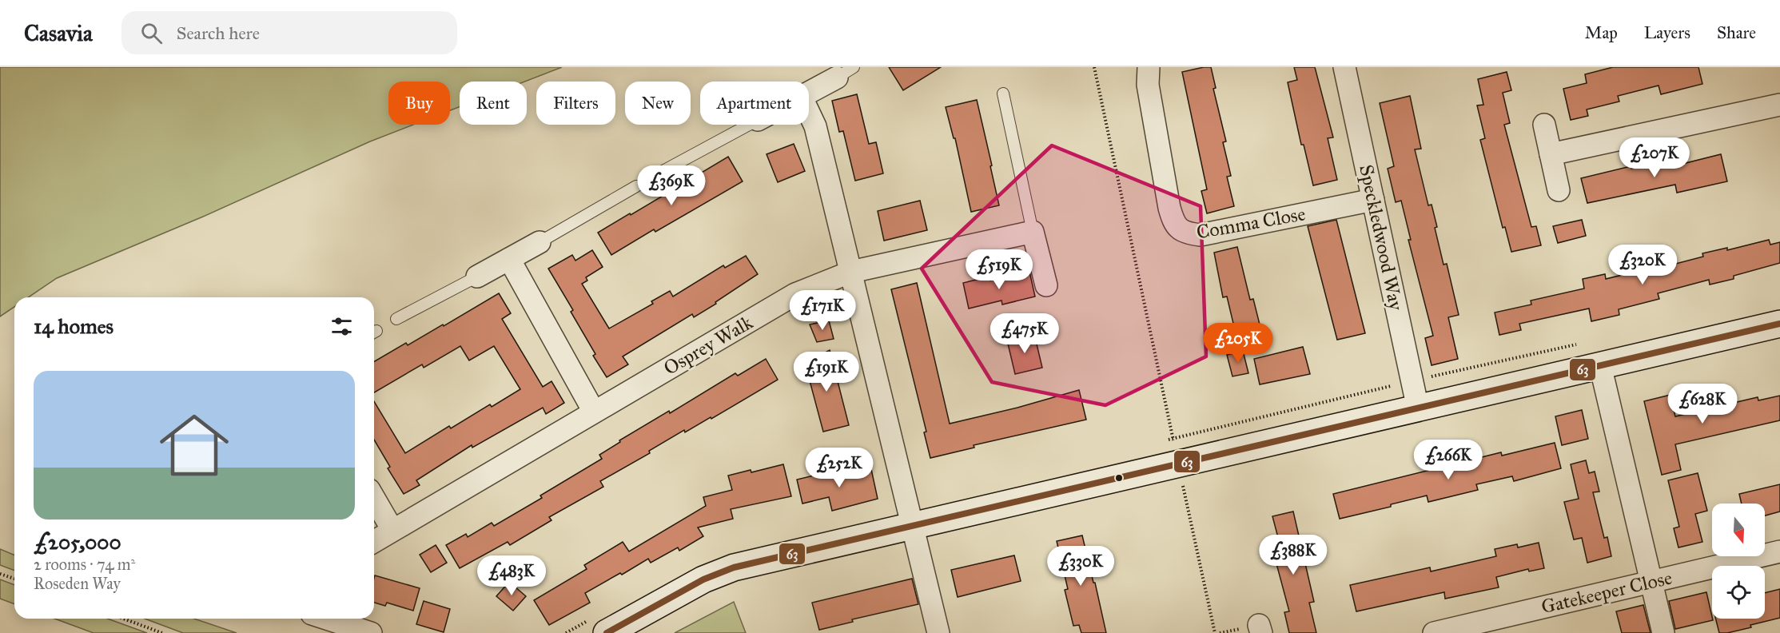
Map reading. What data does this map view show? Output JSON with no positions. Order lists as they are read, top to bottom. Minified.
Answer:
{"streets":{"street":["Comma Close","Speckledwood Way","Osprey Walk","Gatekeeper Close"]},"crossings":[["Comma Close","Speckledwood Way"]],"lines":["transit line 63"],"north":"bottom","page":{"header":"Casavia","search":"Search here","nav":["Map","Layers","Share"],"chip":["Buy","Rent","Filters","New","Apartment"],"price":["£207K","£369K","£320K","£519K","£171K","£475K","£205K","£191K","£628K","£266K","£252K","£388K","£330K","£483K"],"heading":"14 homes","list":[{"name":"£205,000","note":"2 rooms · 74 m² · Roseden Way"}]}}
